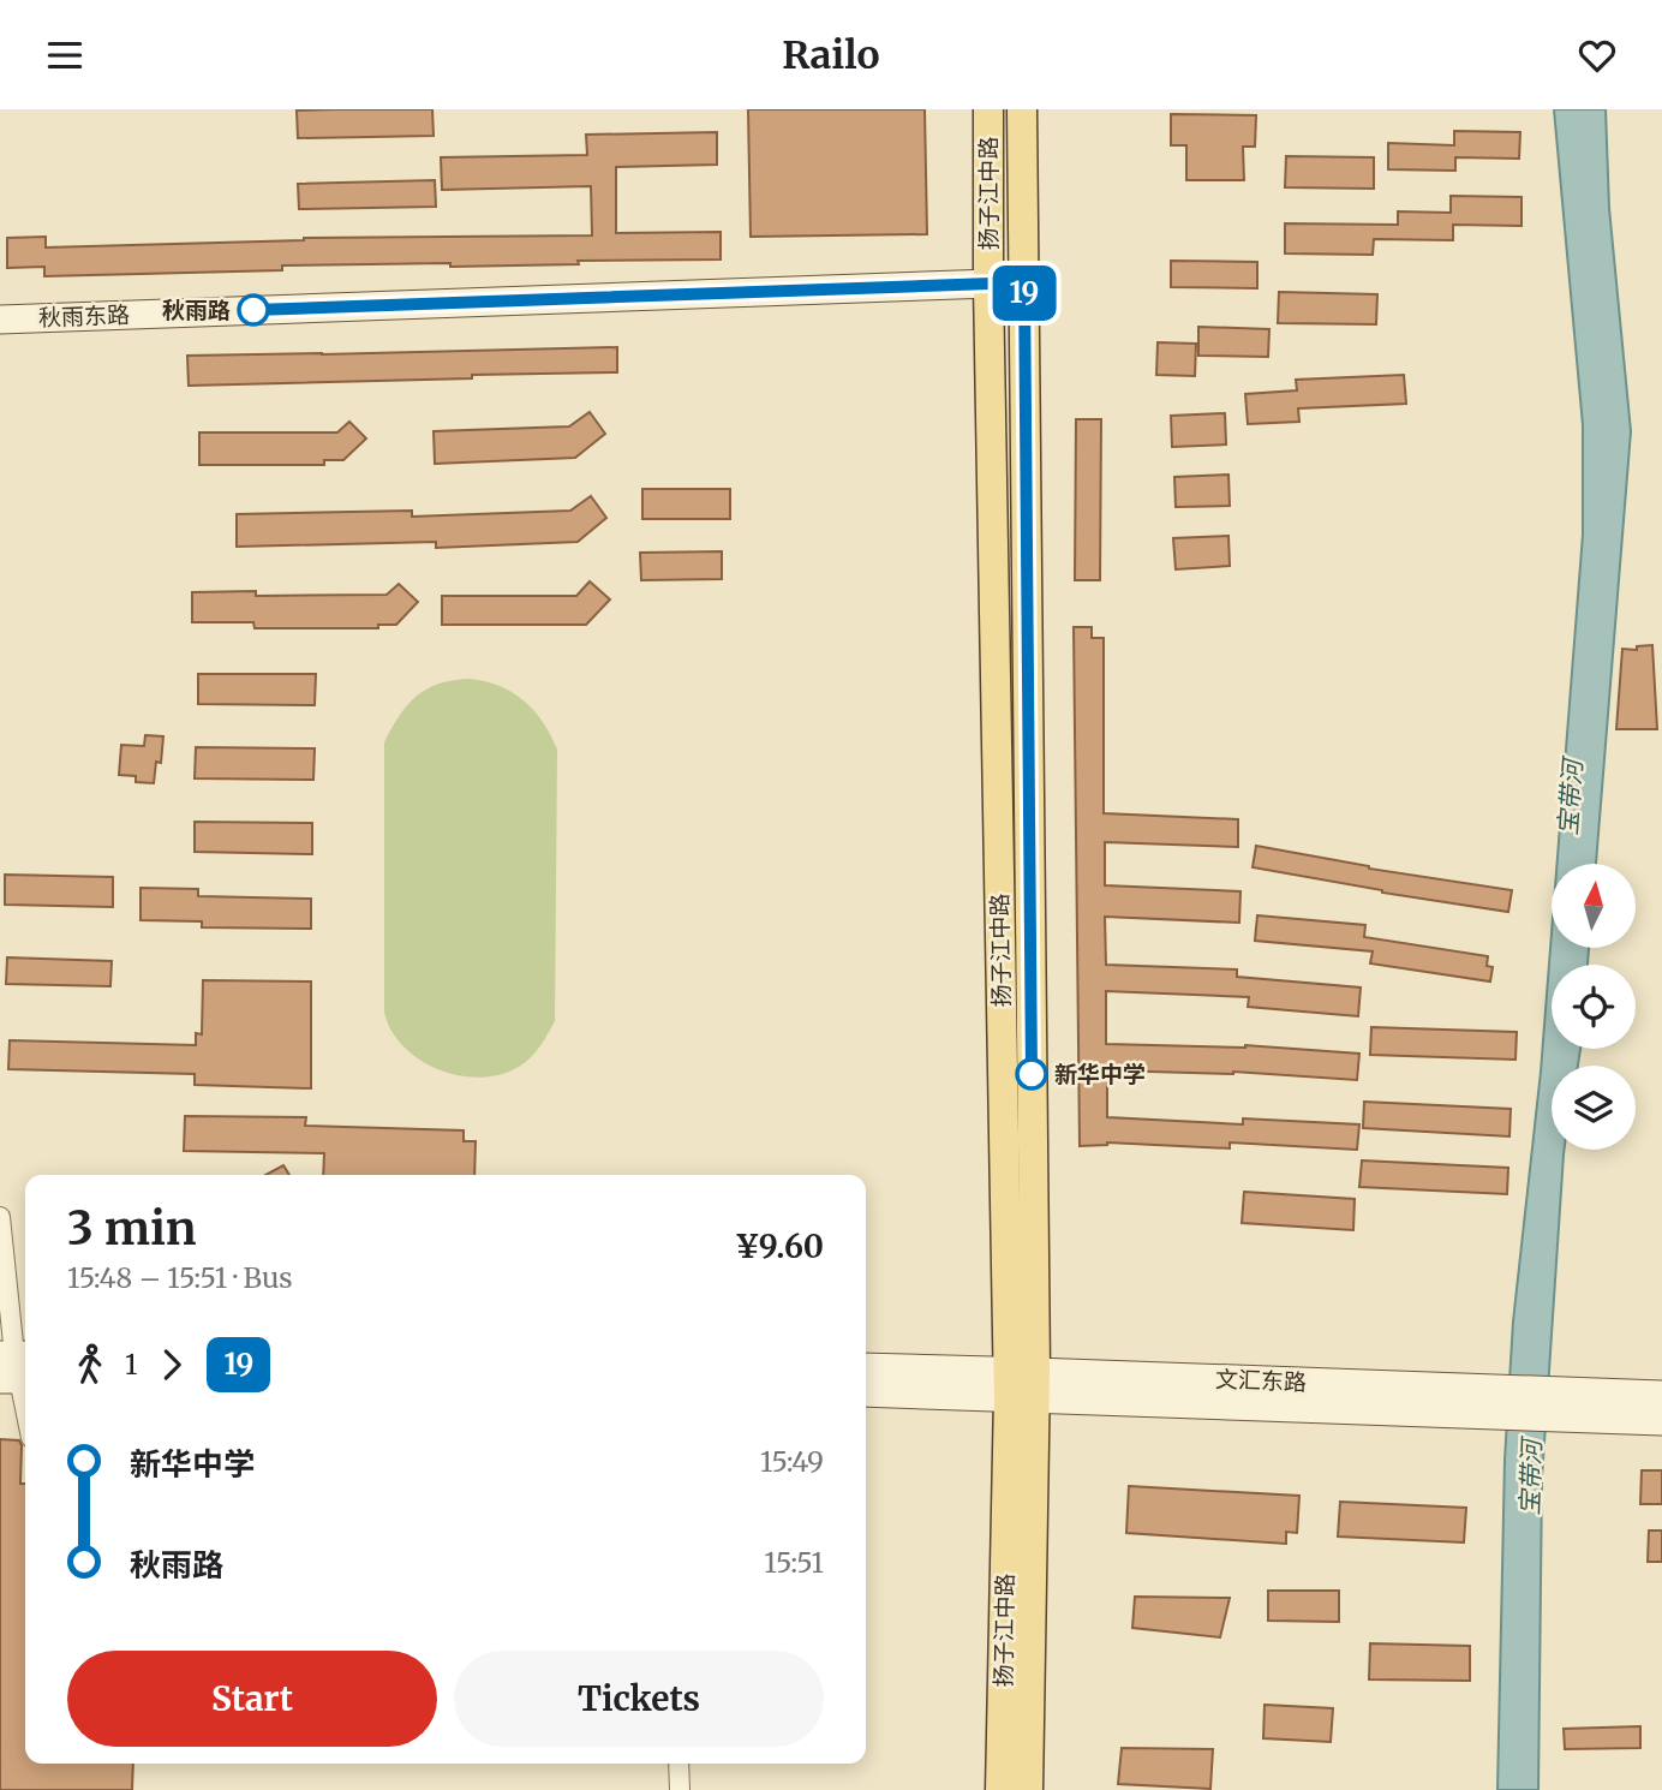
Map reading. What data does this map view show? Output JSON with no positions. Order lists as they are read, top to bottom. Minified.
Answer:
{"streets":{"main road":["扬子江中路"],"street":["秋雨东路","文汇东路"]},"crossings":[["扬子江中路","秋雨东路"],["扬子江中路","文汇东路"]],"water":["宝带河"],"places":["秋雨路","新华中学"],"lines":["bus line 19"],"north":"top","page":{"header":"Railo","on_map":"19","heading":["3 min","15:48 – 15:51 · Bus","¥9.60"],"legs":["1","19"],"list":[{"name":"新华中学","value":"15:49"},{"name":"秋雨路","value":"15:51"}],"buttons":["Start","Tickets"]}}
